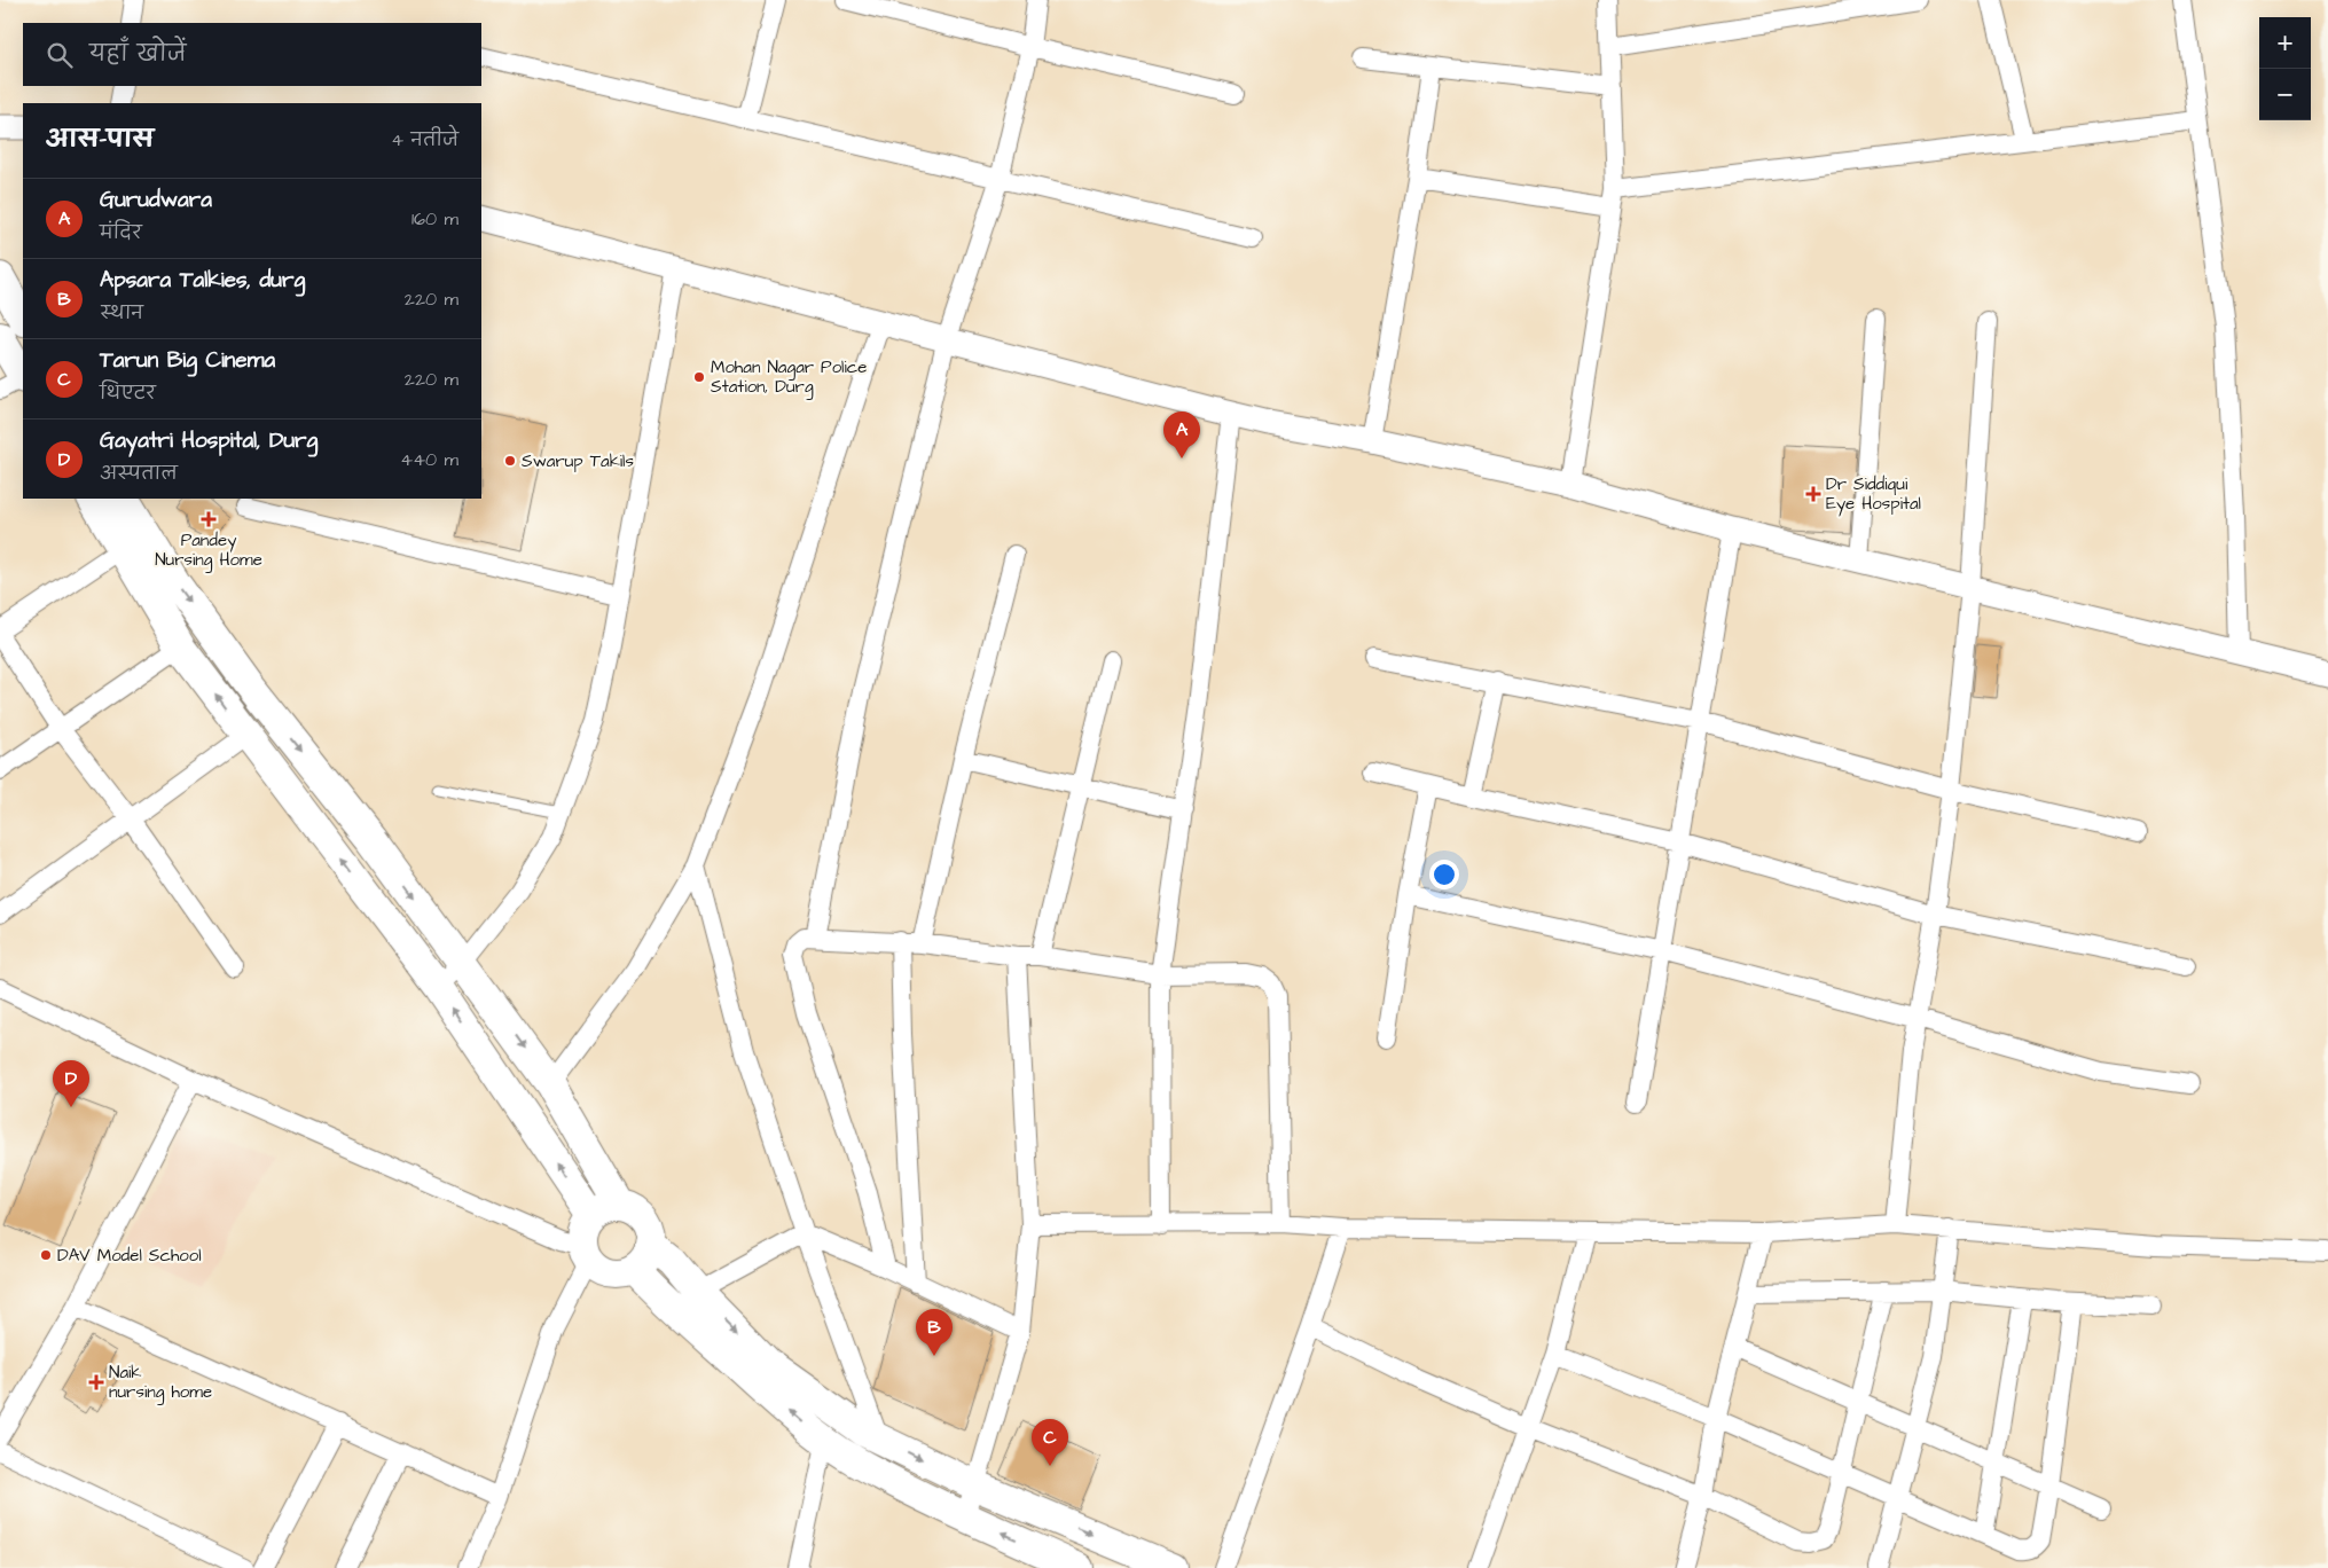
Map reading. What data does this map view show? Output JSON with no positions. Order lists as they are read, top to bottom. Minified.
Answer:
{"places":{"other":["Mohan Nagar Police Station, Durg","Swarup Takils","DAV Model School"],"health":["Dr Siddiqui Eye Hospital","Pandey Nursing Home","Naik nursing home"]},"page":{"map_buttons":["+","−"],"search":"यहाँ खोजें","heading":["आस-पास","4 नतीजे"],"list":[{"mark":"A","name":"Gurudwara","note":"मंदिर","value":"160 m"},{"mark":"B","name":"Apsara Talkies, durg","note":"स्थान","value":"220 m"},{"mark":"C","name":"Tarun Big Cinema","note":"थिएटर","value":"220 m"},{"mark":"D","name":"Gayatri Hospital, Durg","note":"अस्पताल","value":"440 m"}],"pins":["A","D","B","C"]}}
